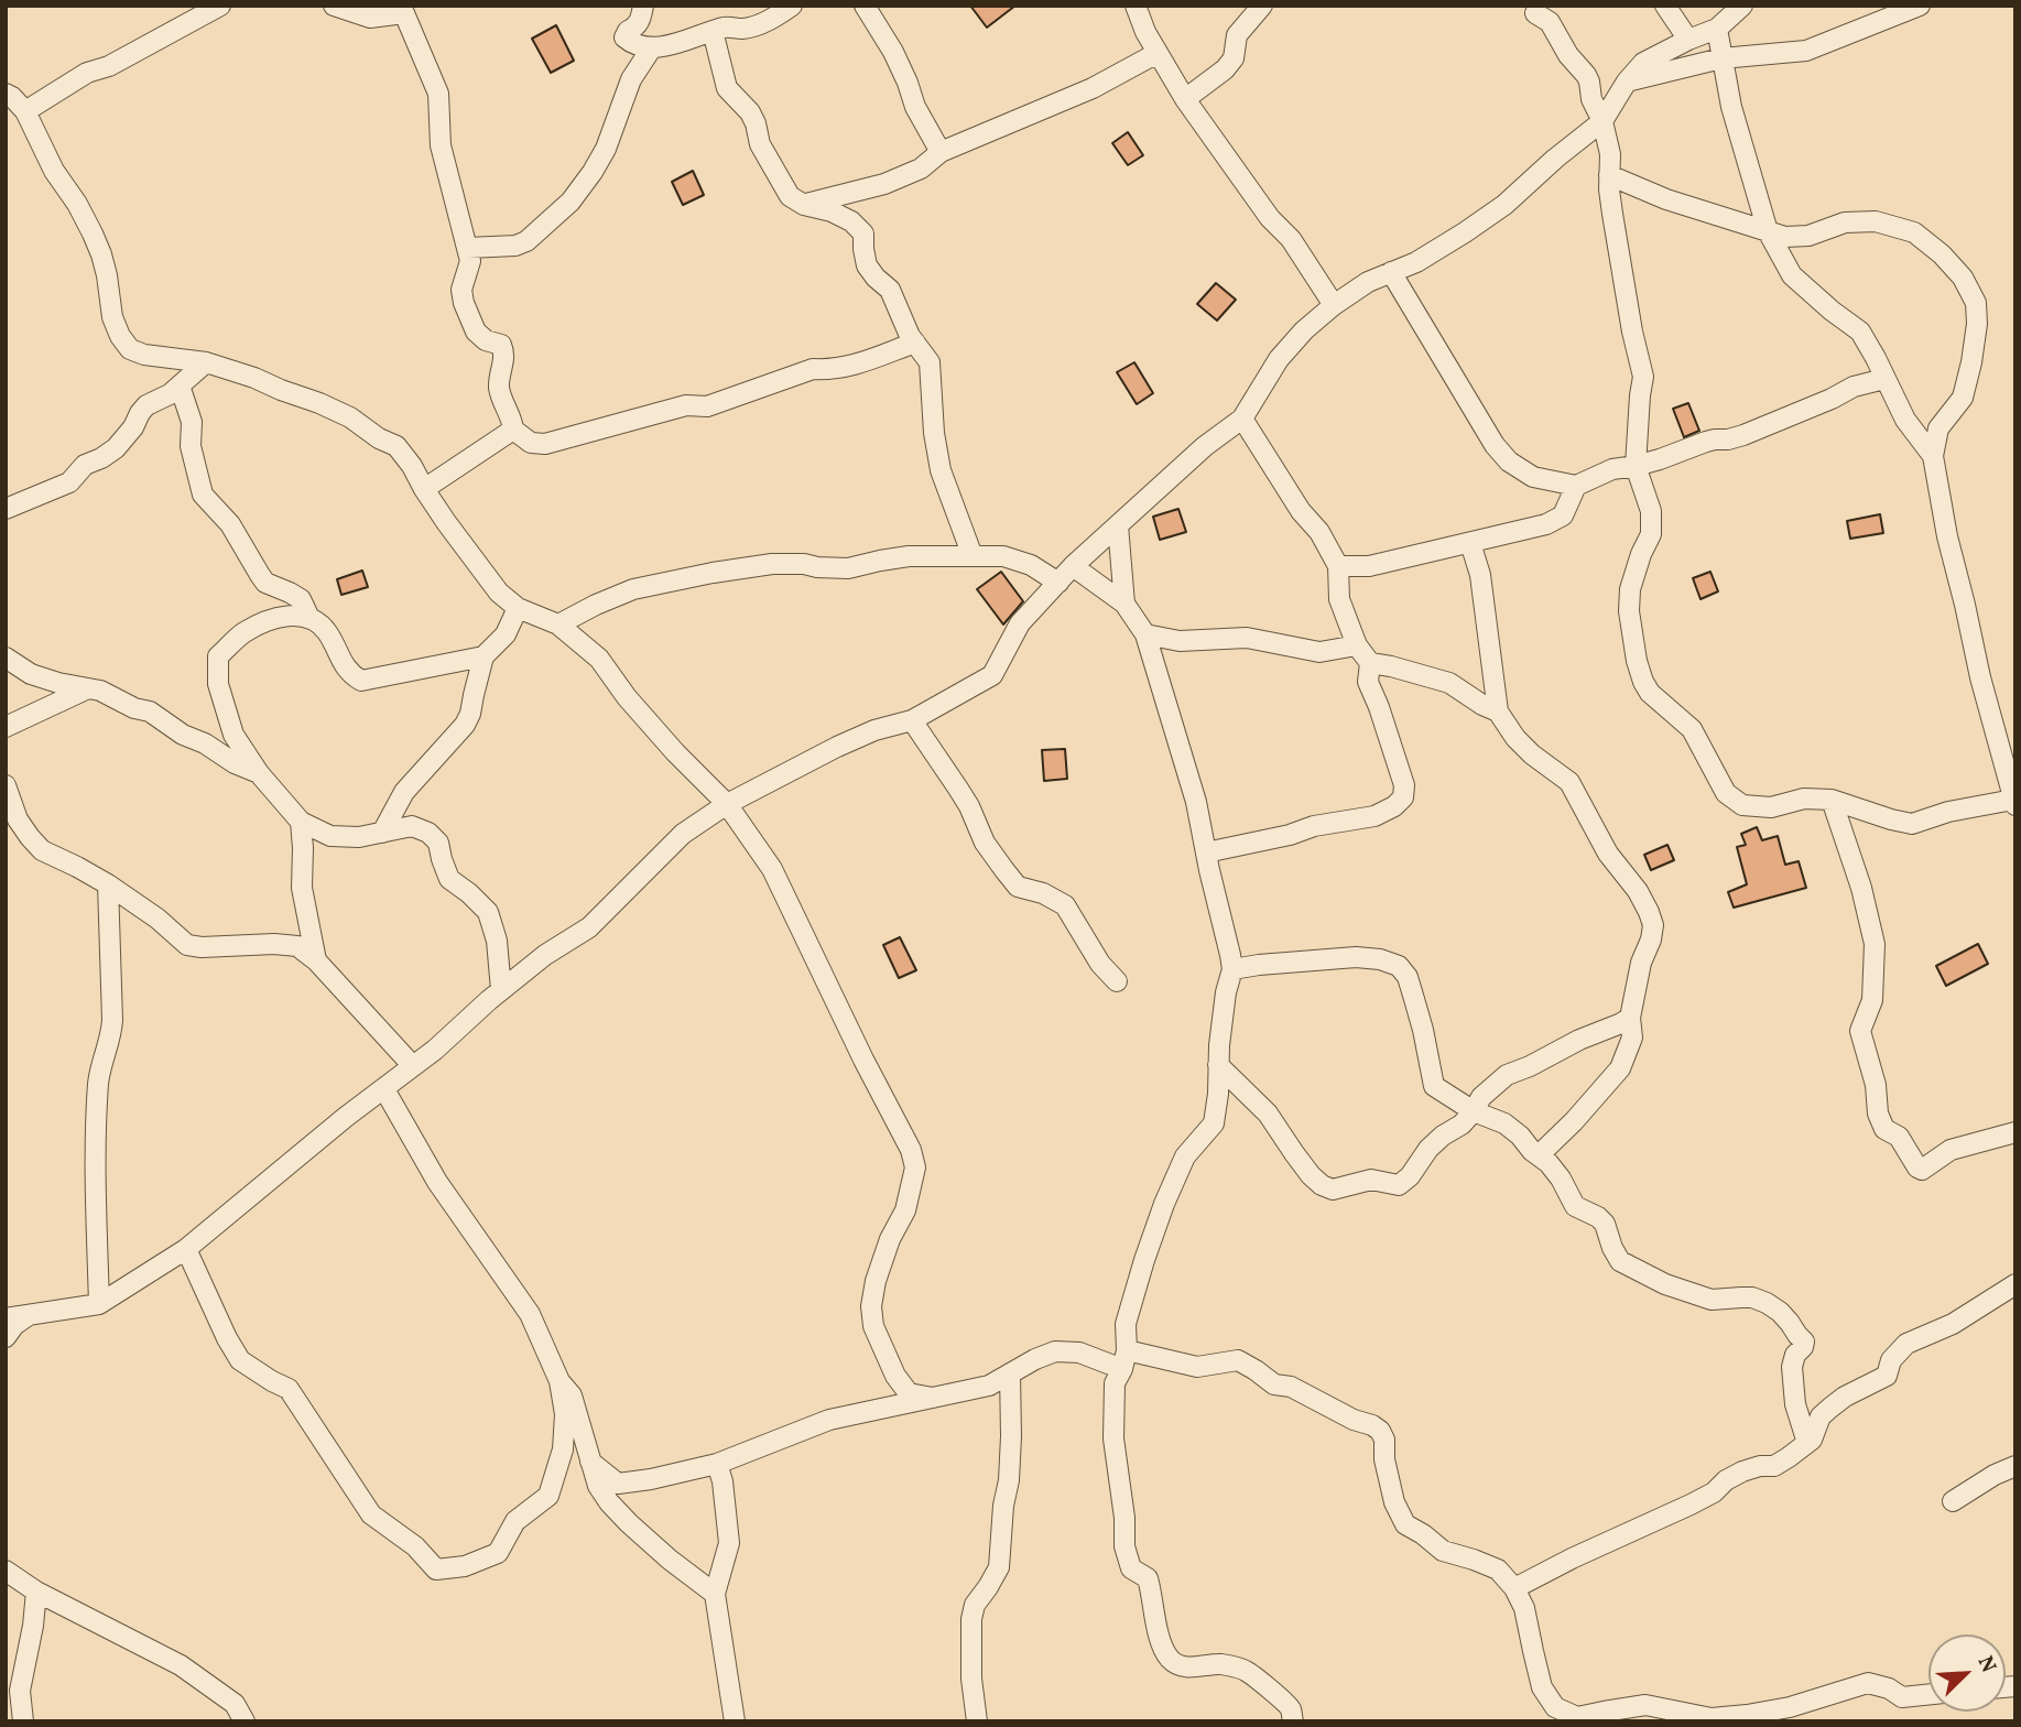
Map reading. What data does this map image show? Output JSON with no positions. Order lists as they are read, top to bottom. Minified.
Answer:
{"north":"top right"}
